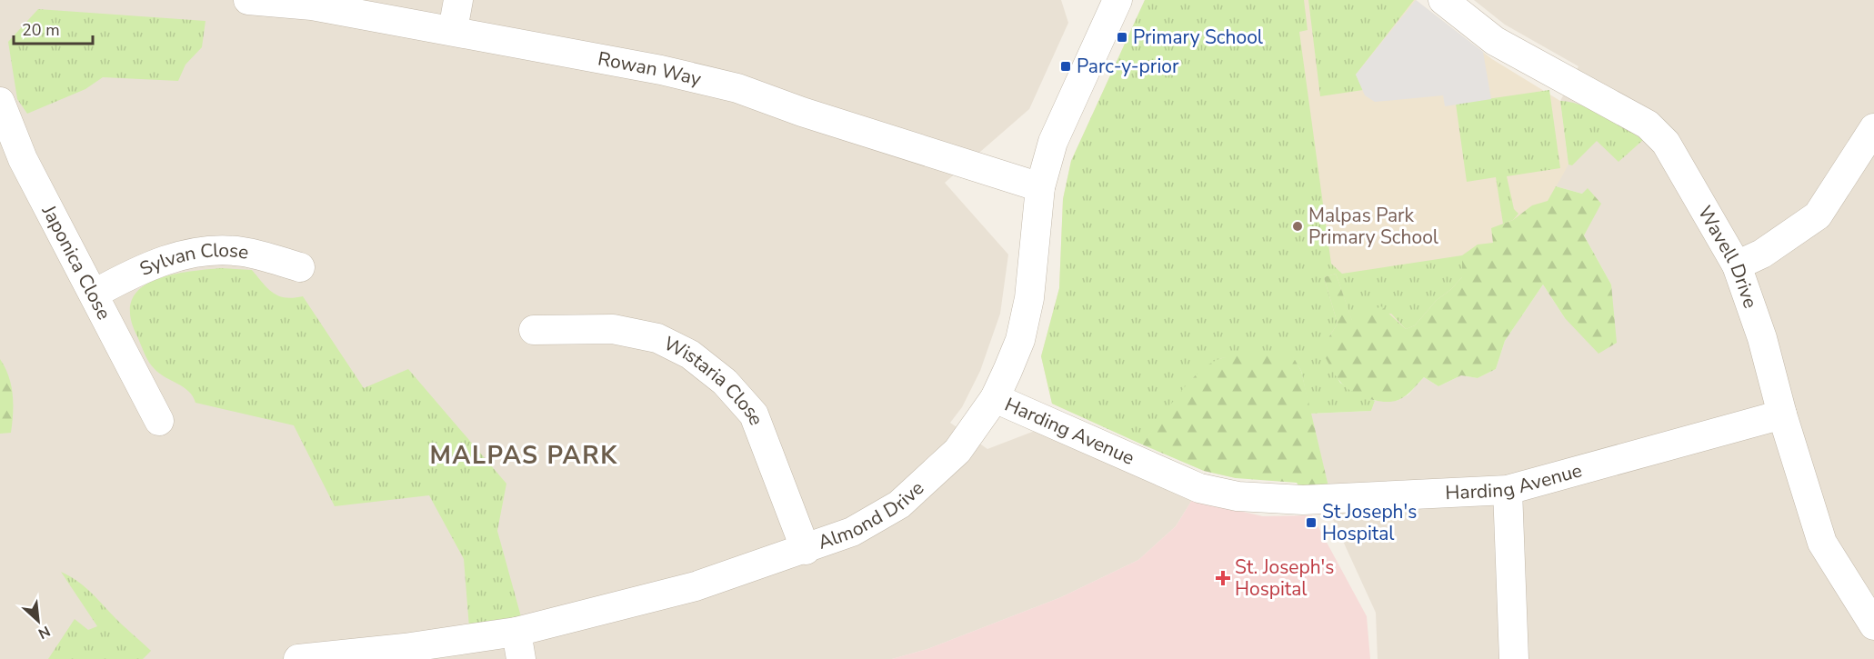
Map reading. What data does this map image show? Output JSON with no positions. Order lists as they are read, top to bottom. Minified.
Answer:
{"streets":{"street":["Rowan Way","Wavell Drive","Japonica Close","Sylvan Close","Wistaria Close","Harding Avenue","Almond Drive"]},"crossings":[["Rowan Way","Almond Drive"],["Wavell Drive","Harding Avenue"],["Japonica Close","Sylvan Close"],["Wistaria Close","Almond Drive"],["Harding Avenue","Almond Drive"]],"districts":["MALPAS PARK"],"places":{"transit":["Primary School","Parc-y-prior","St Joseph's Hospital"],"other":["Malpas Park Primary School"],"health":["St. Joseph's Hospital"]},"scale_bar":"20 m","north":"bottom right"}
